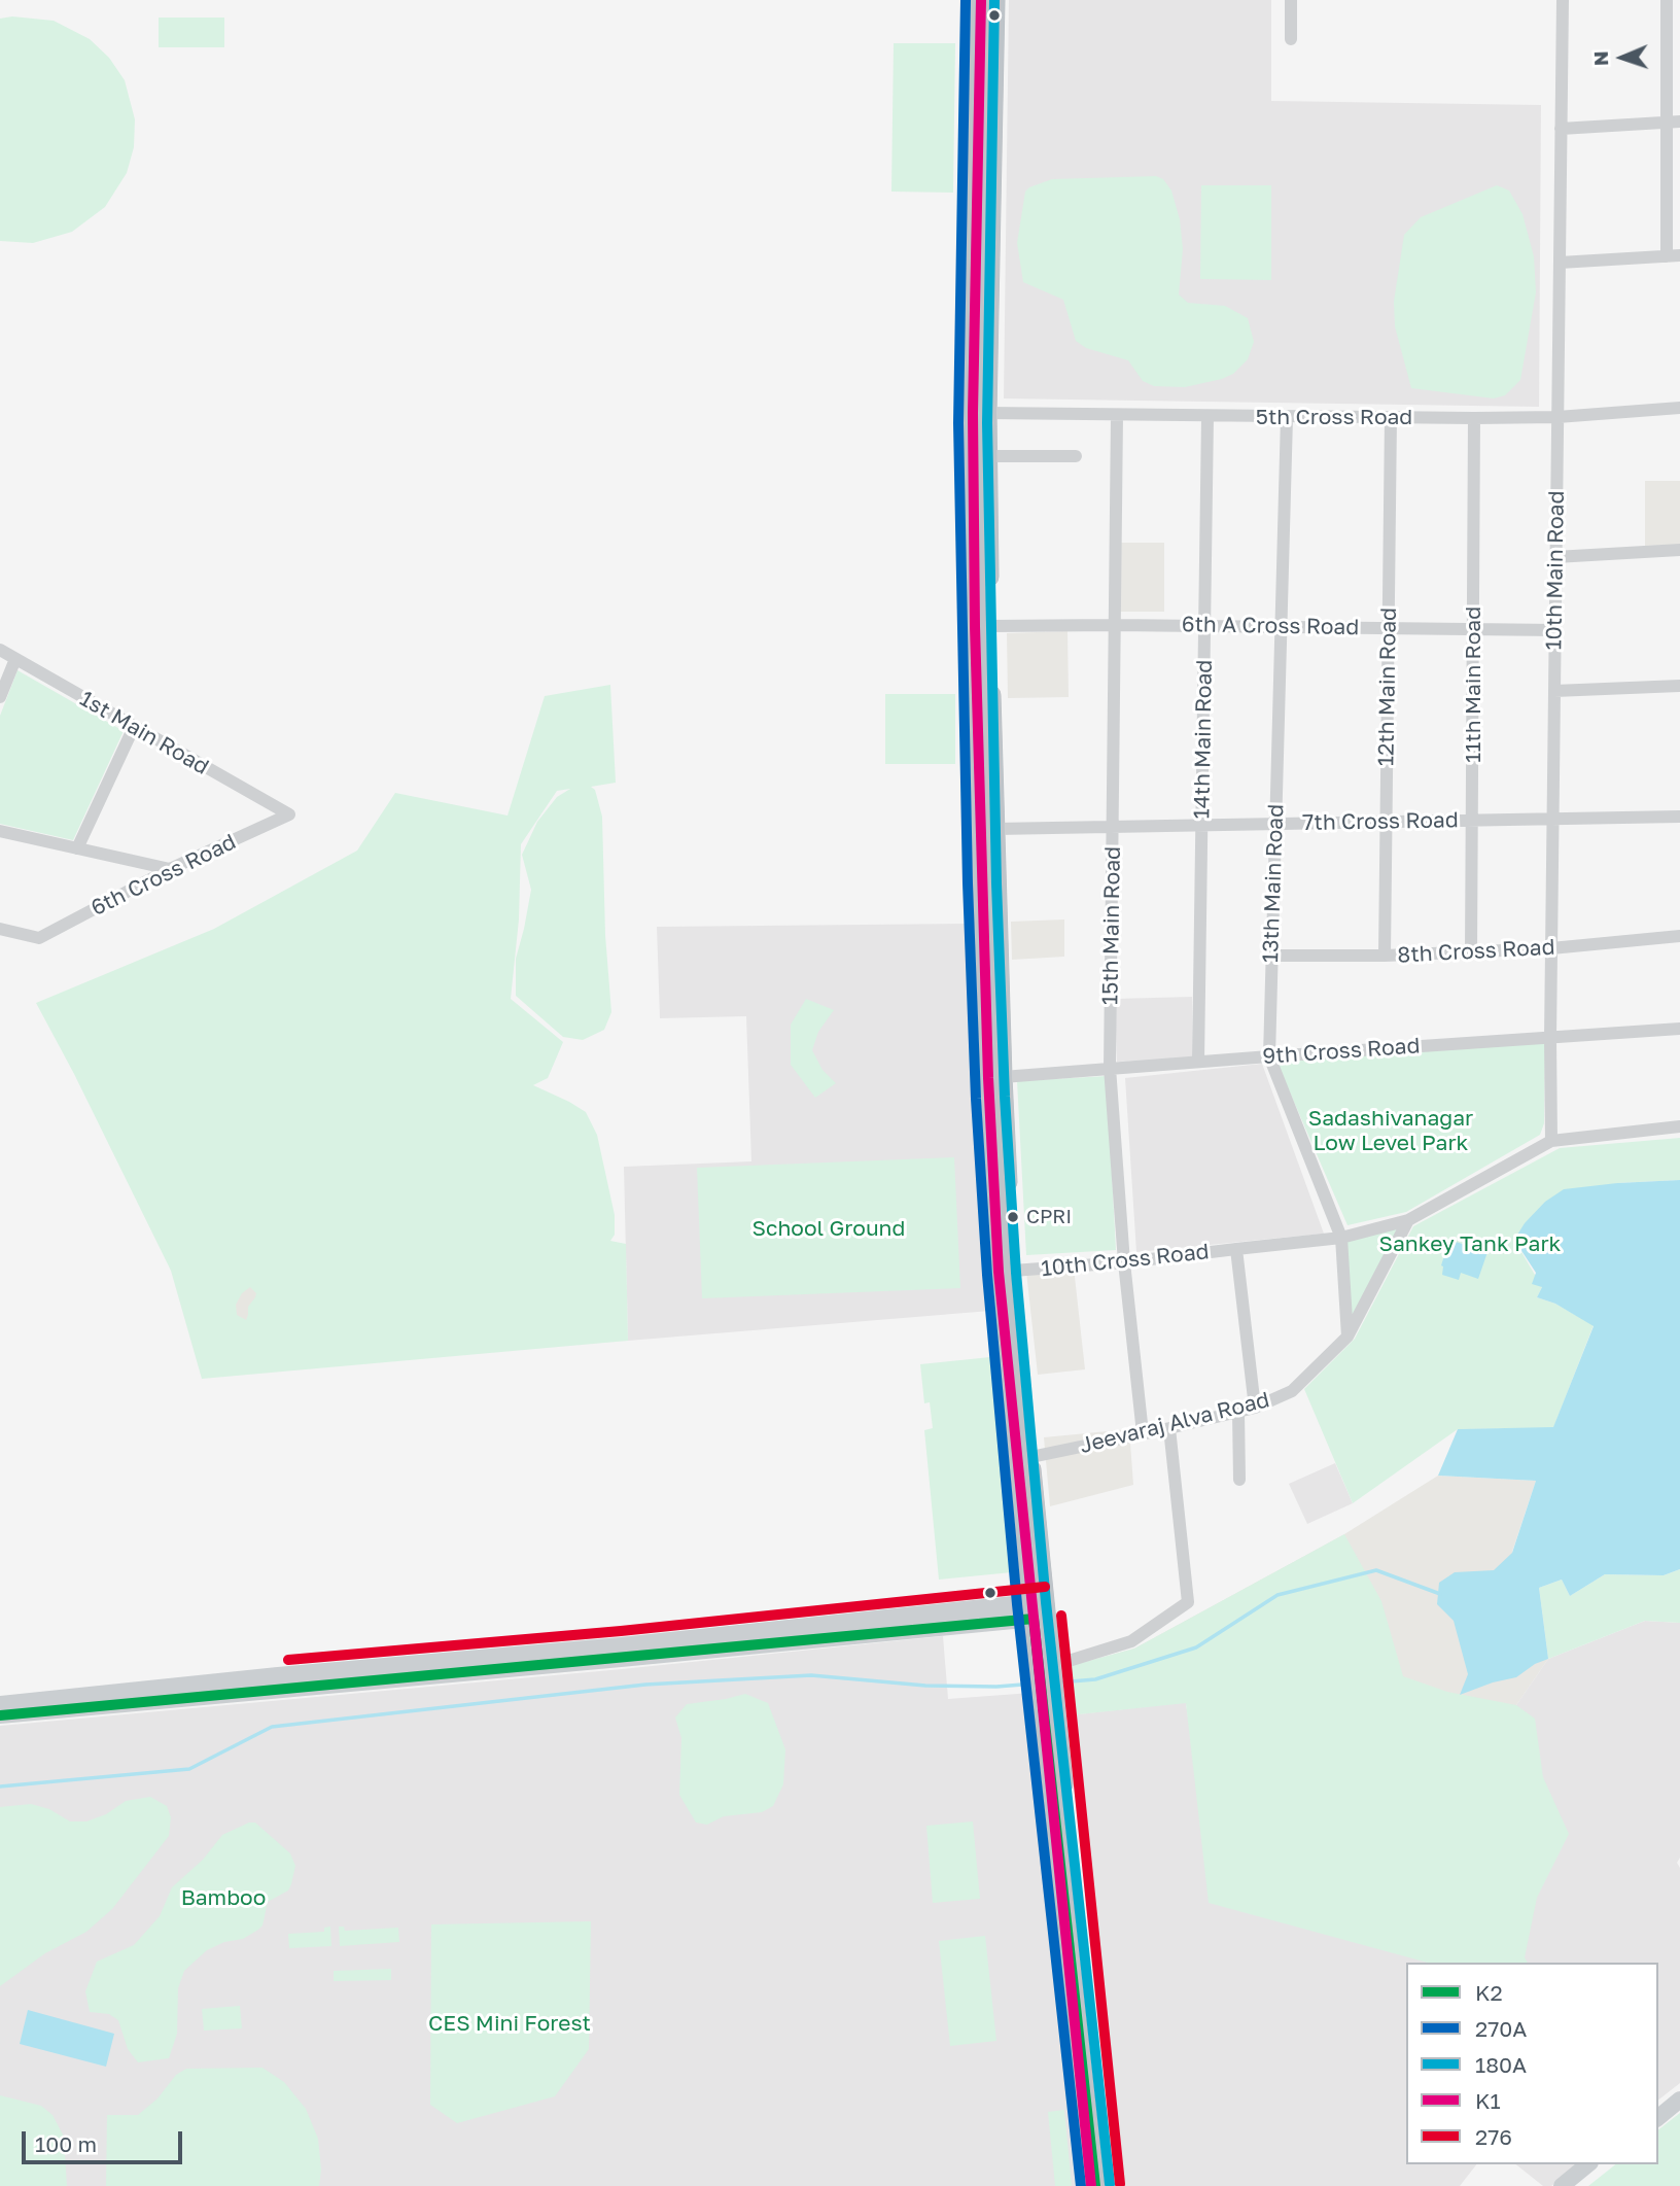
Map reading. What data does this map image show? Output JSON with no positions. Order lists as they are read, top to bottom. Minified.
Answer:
{"streets":{"street":["5th Cross Road","10th Main Road","6th A Cross Road","11th Main Road","12th Main Road","1st Main Road","14th Main Road","7th Cross Road","6th Cross Road","13th Main Road","15th Main Road","8th Cross Road","9th Cross Road","10th Cross Road","Jeevaraj Alva Road"]},"crossings":[["5th Cross Road","10th Main Road"],["5th Cross Road","11th Main Road"],["5th Cross Road","12th Main Road"],["5th Cross Road","14th Main Road"],["5th Cross Road","13th Main Road"],["5th Cross Road","15th Main Road"],["10th Main Road","6th A Cross Road"],["10th Main Road","7th Cross Road"],["10th Main Road","8th Cross Road"],["10th Main Road","9th Cross Road"],["6th A Cross Road","11th Main Road"],["6th A Cross Road","12th Main Road"],["6th A Cross Road","14th Main Road"],["6th A Cross Road","13th Main Road"],["6th A Cross Road","15th Main Road"],["11th Main Road","7th Cross Road"],["11th Main Road","8th Cross Road"],["12th Main Road","7th Cross Road"],["12th Main Road","8th Cross Road"],["1st Main Road","6th Cross Road"],["14th Main Road","7th Cross Road"],["14th Main Road","9th Cross Road"],["7th Cross Road","13th Main Road"],["7th Cross Road","15th Main Road"],["13th Main Road","8th Cross Road"],["13th Main Road","9th Cross Road"],["13th Main Road","10th Cross Road"],["13th Main Road","Jeevaraj Alva Road"],["15th Main Road","9th Cross Road"],["15th Main Road","10th Cross Road"],["15th Main Road","Jeevaraj Alva Road"],["10th Cross Road","Jeevaraj Alva Road"]],"parks":["Sadashivanagar Low Level Park","School Ground","Sankey Tank Park","Bamboo","CES Mini Forest"],"places":["CPRI"],"lines":["transit line 270A","transit line 180A","transit line K1","transit line 276","transit line K2"],"legend":["K2","270A","180A","K1","276"],"scale_bar":"100 m","north":"left"}
